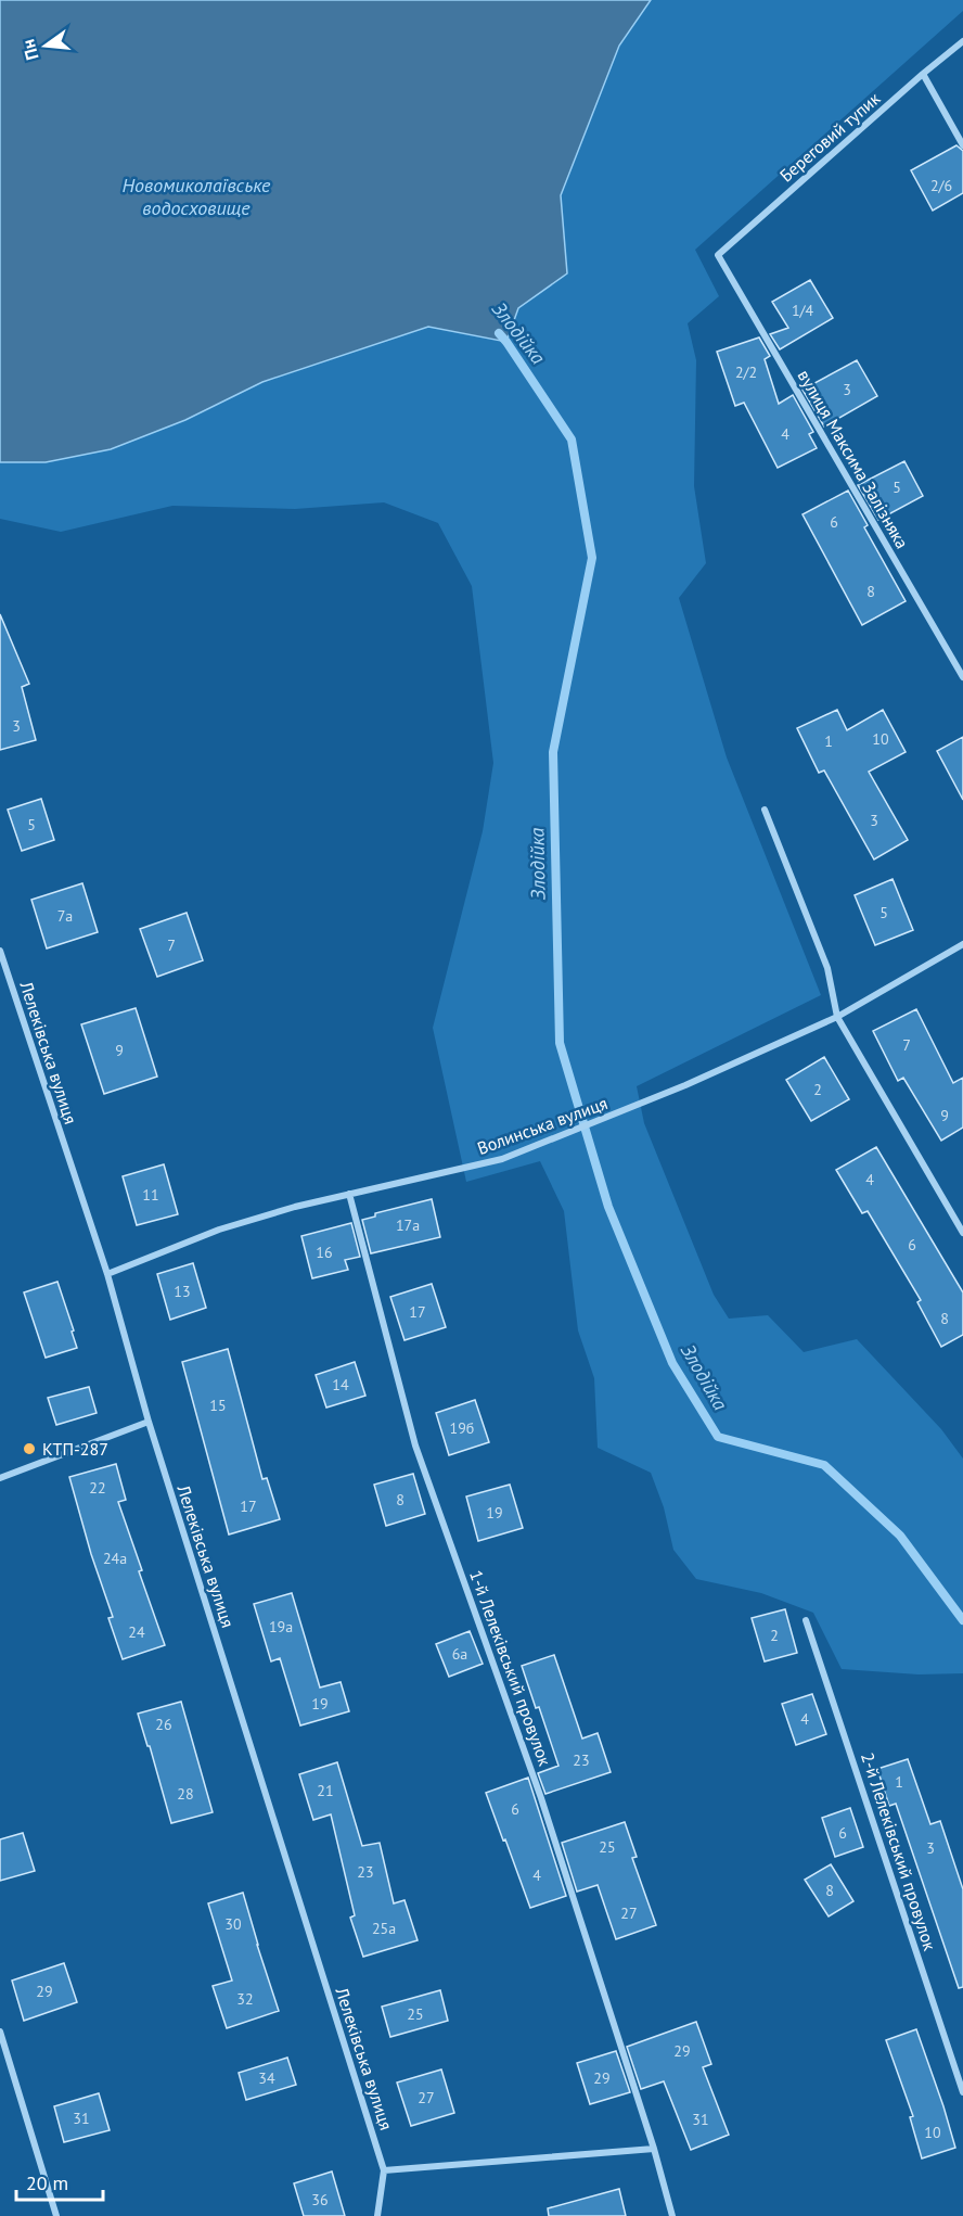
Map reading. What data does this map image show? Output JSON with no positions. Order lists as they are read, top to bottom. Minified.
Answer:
{"streets":{"street":["Береговий тупик","вулиця Максима Залізняка","Лелеківська вулиця","Волинська вулиця","1-й Лелеківський провулок","2-й Лелеківський провулок"]},"crossings":[["Береговий тупик","вулиця Максима Залізняка"],["Лелеківська вулиця","Волинська вулиця"],["Волинська вулиця","1-й Лелеківський провулок"]],"water":["Новомиколаївське водосховище","Злодійка"],"places":["КТП-287"],"house_numbers":["2/6","1/4","2/2","3","4","5","6","8","3","10","1","3","5","5","7а","7","7","9","2","9","4","11","17а","6","16","13","17","8","14","15","19б","22","8","17","19","24а","19а","24","2","6а","19","4","26","23","1","21","28","6","6","25","3","23","4","8","27","30","25а","29","32","25","29","34","29","27","31","31","10","36"],"scale_bar":"20 m","north":"left"}
